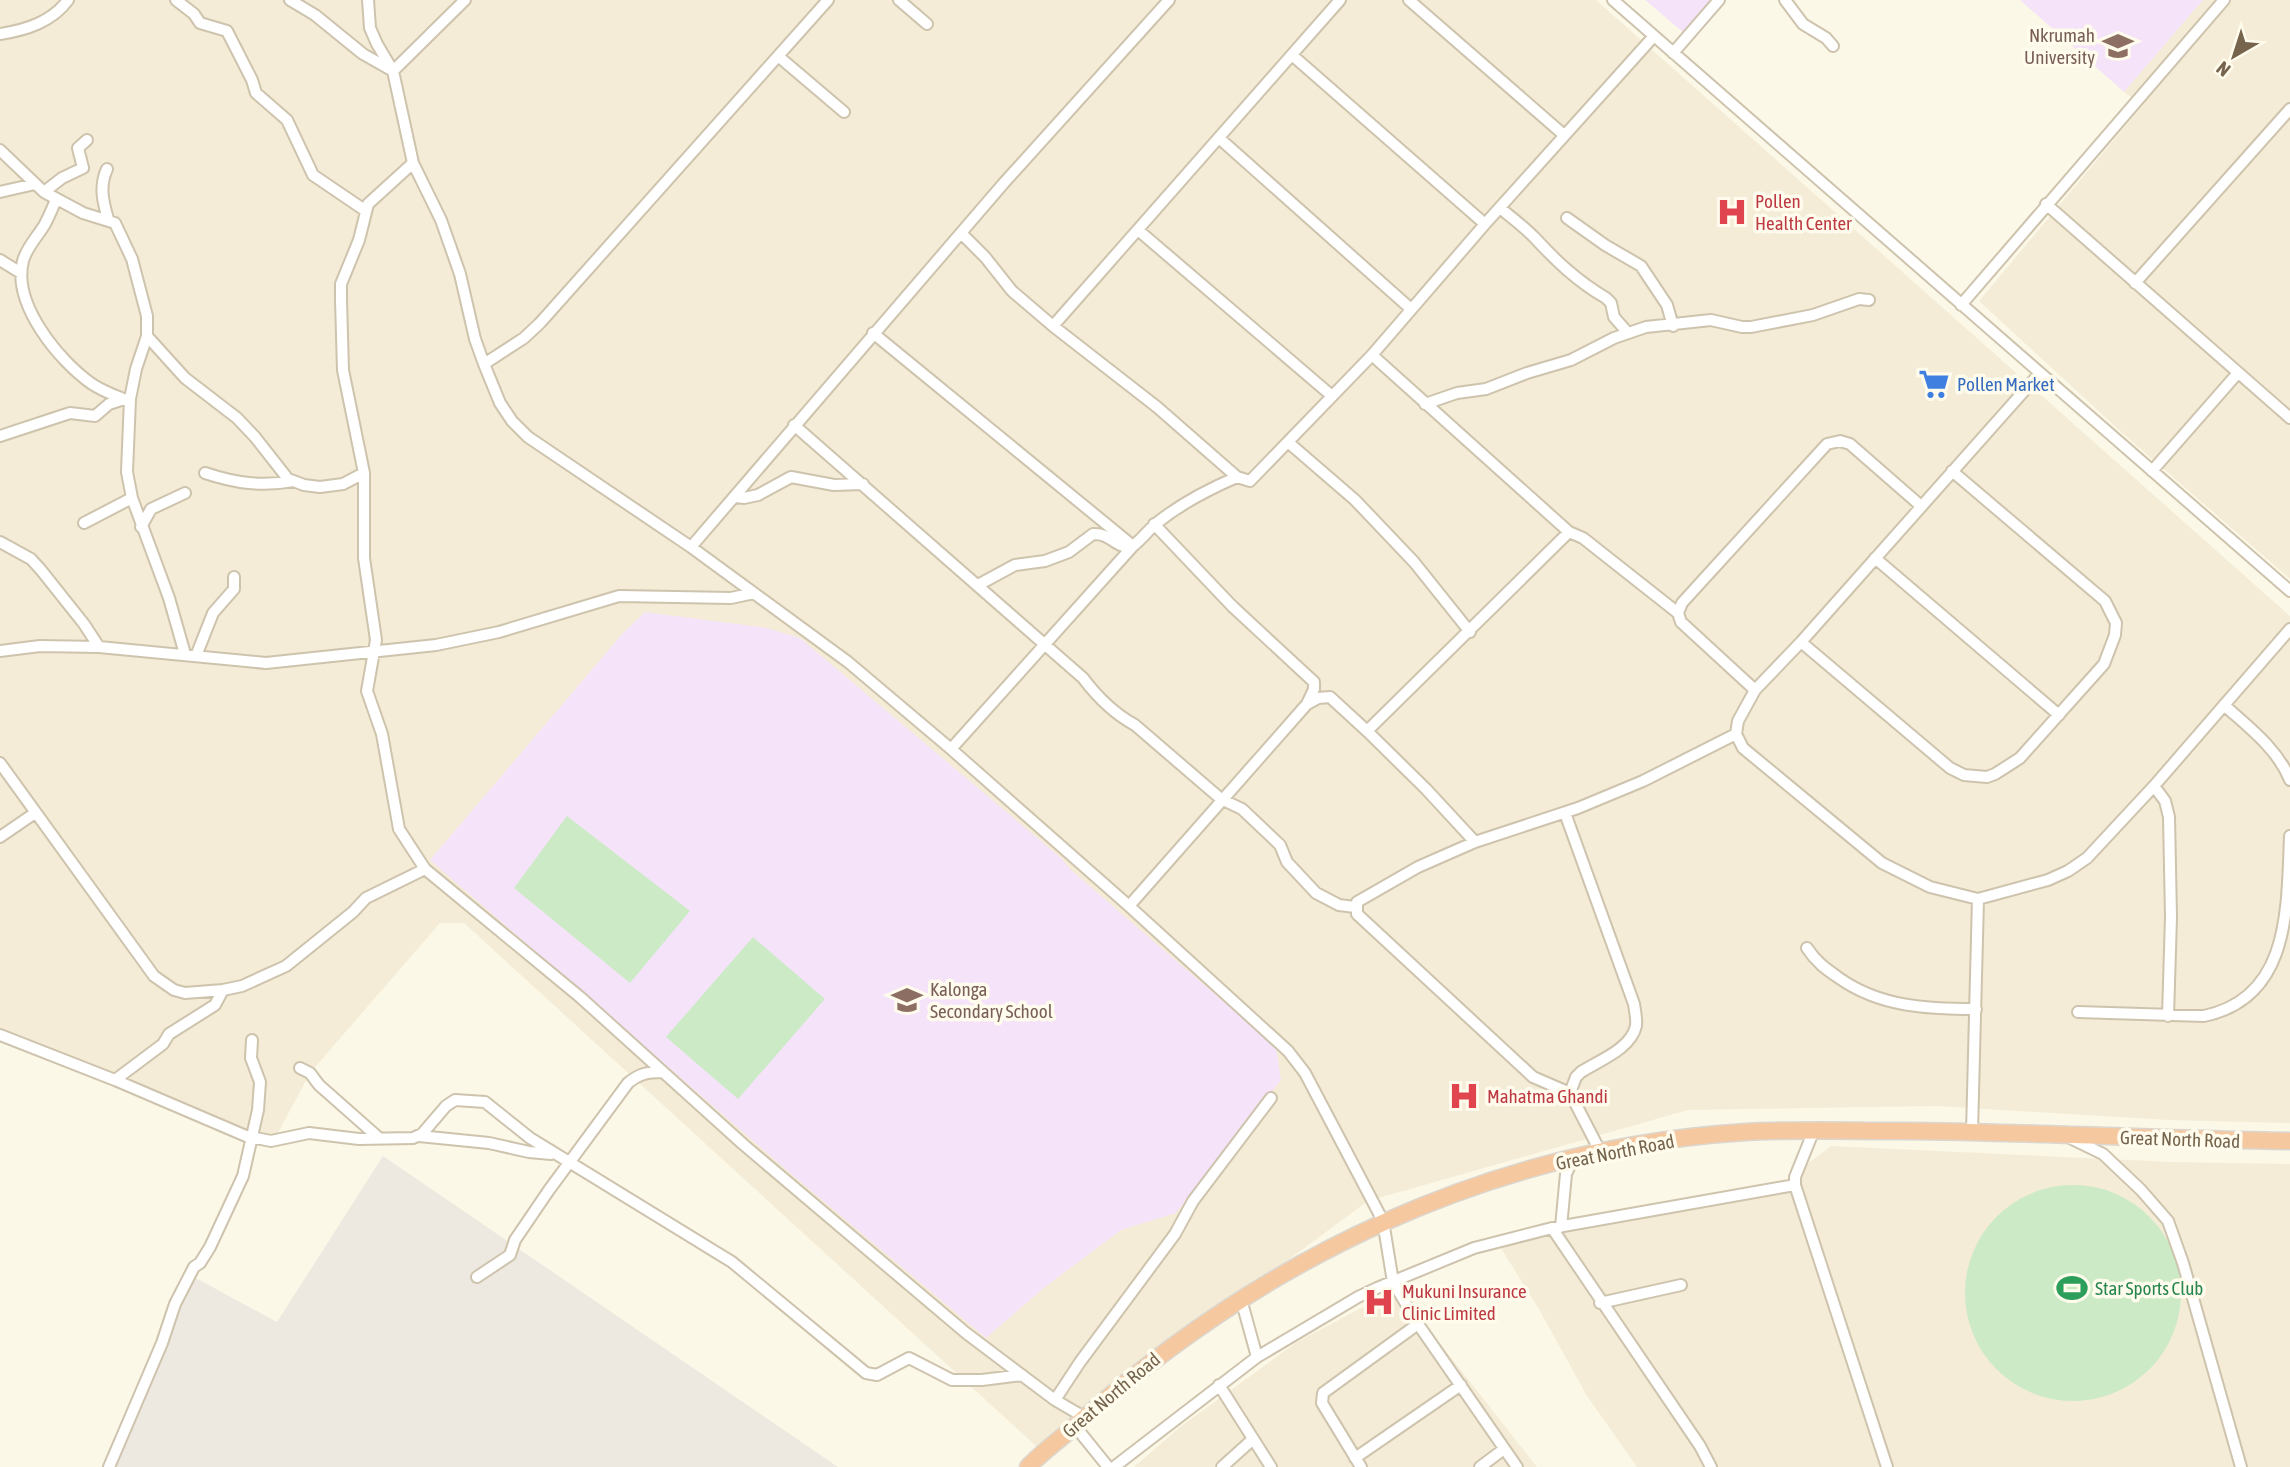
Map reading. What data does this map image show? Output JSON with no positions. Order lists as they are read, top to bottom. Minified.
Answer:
{"streets":{"highway":["Great North Road"]},"places":{"school or university":["Nkrumah University","Kalonga Secondary School"],"hospital":["Pollen Health Center","Mahatma Ghandi","Mukuni Insurance Clinic Limited"],"supermarket":["Pollen Market"],"sports":["Star Sports Club"]},"north":"bottom left"}
